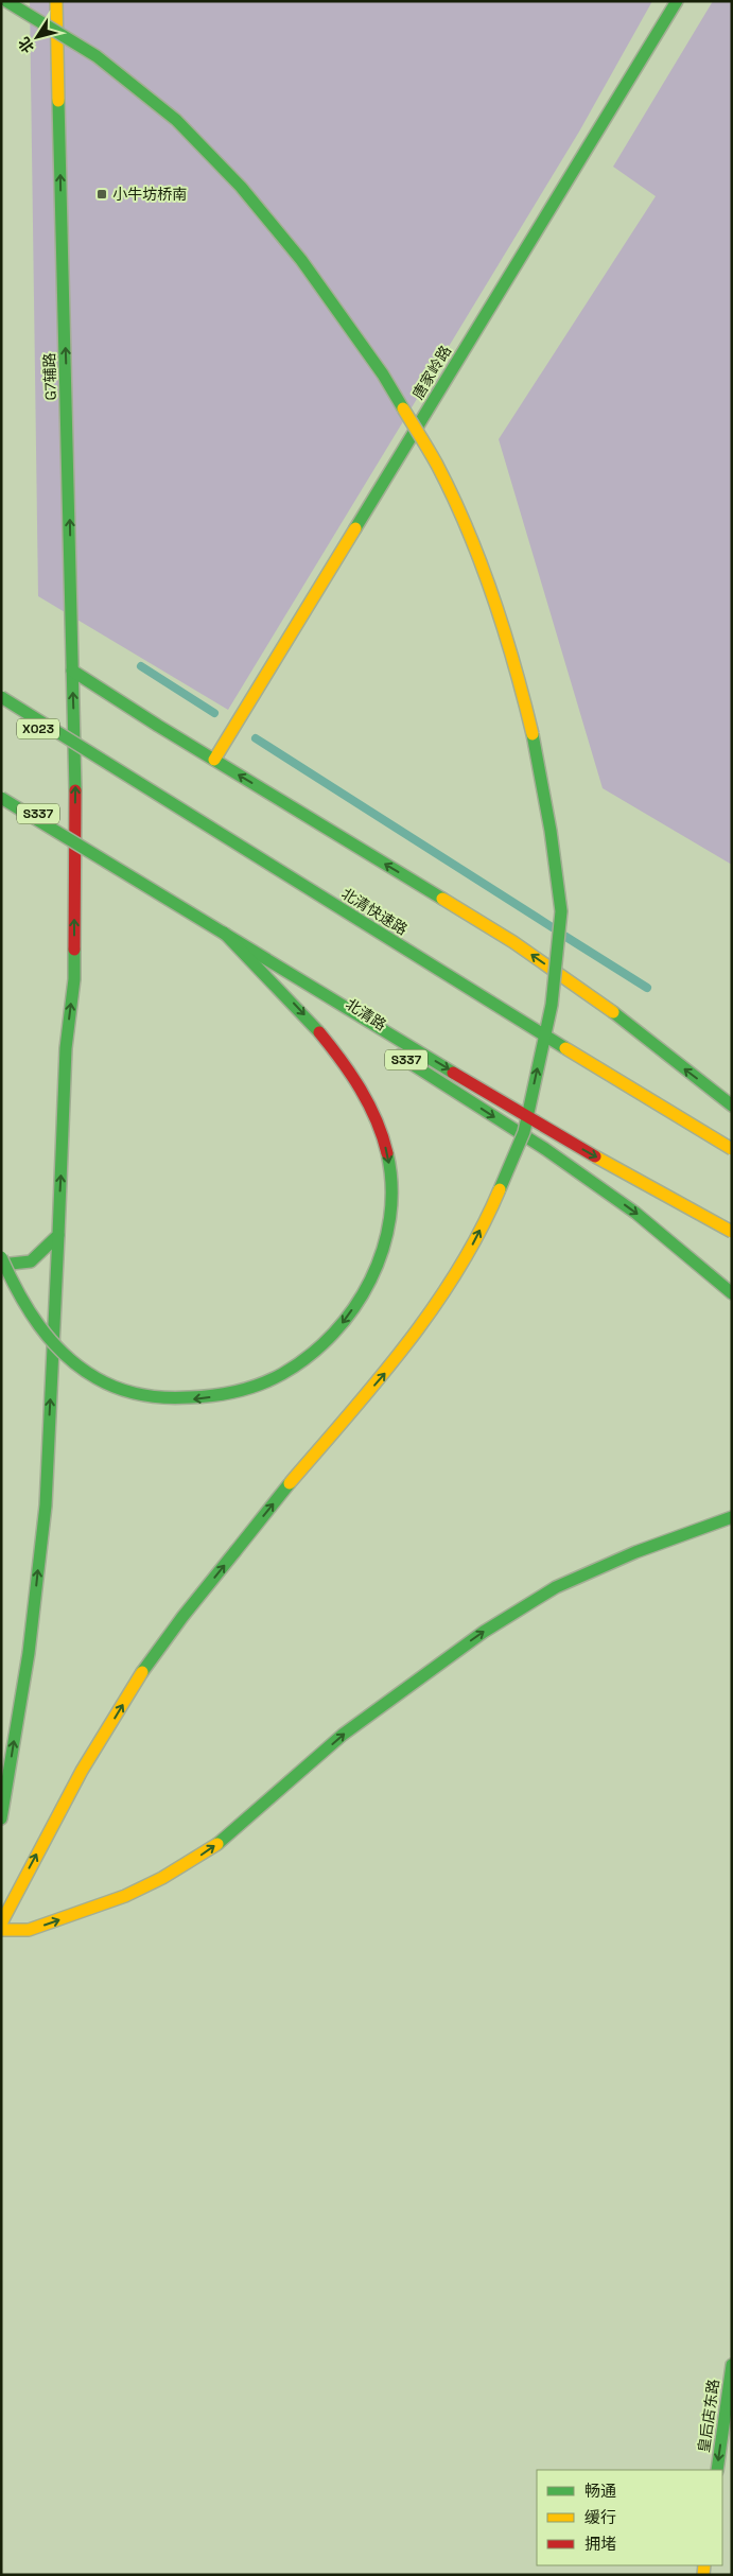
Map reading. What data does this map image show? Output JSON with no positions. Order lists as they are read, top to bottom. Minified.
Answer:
{"streets":{"main road":["唐家岭路","G7辅路","X023","S337","北清快速路","北清路","皇后店东路"]},"crossings":[["G7辅路","X023"],["G7辅路","北清路"]],"one_way":["G7辅路","皇后店东路"],"places":{"transit":["小牛坊桥南"]},"legend":["畅通","缓行","拥堵"],"north":"bottom left"}
